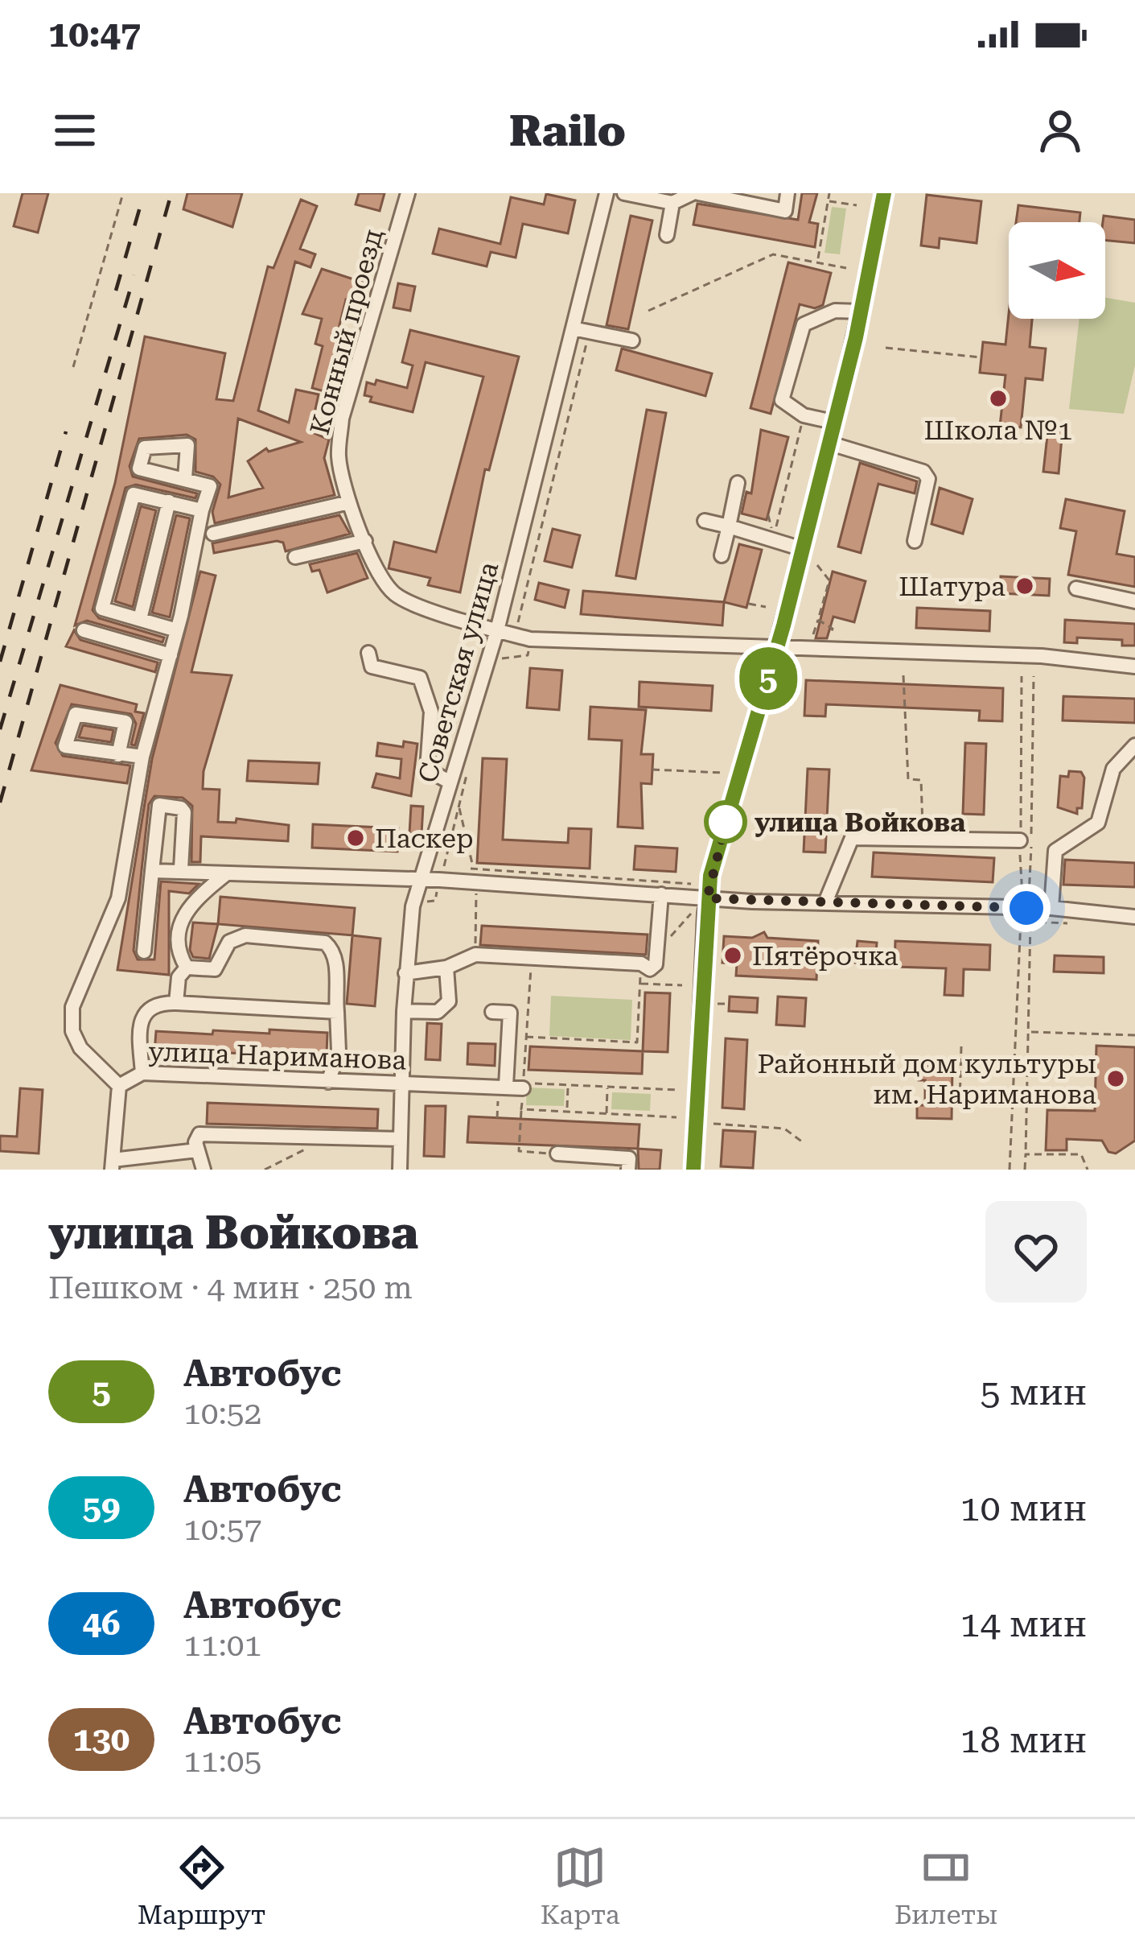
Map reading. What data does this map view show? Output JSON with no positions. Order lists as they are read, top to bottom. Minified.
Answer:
{"streets":{"street":["Конный проезд","Советская улица","улица Нариманова"]},"crossings":[["Конный проезд","Советская улица"],["Советская улица","улица Нариманова"]],"places":["Школа №1","Шатура","улица Войкова","Паскер","Пятёрочка","Районный дом культуры им. Нариманова"],"lines":["bus line 5"],"north":"right","page":{"status":"10:47","header":"Railo","on_map":"5","heading":["улица Войкова","Пешком · 4 мин · 250 m"],"list":[{"mark":"5","name":"Автобус","note":"10:52","value":"5 мин"},{"mark":"59","name":"Автобус","note":"10:57","value":"10 мин"},{"mark":"46","name":"Автобус","note":"11:01","value":"14 мин"},{"mark":"130","name":"Автобус","note":"11:05","value":"18 мин"}],"tabs":["Маршрут","Карта","Билеты"]}}
